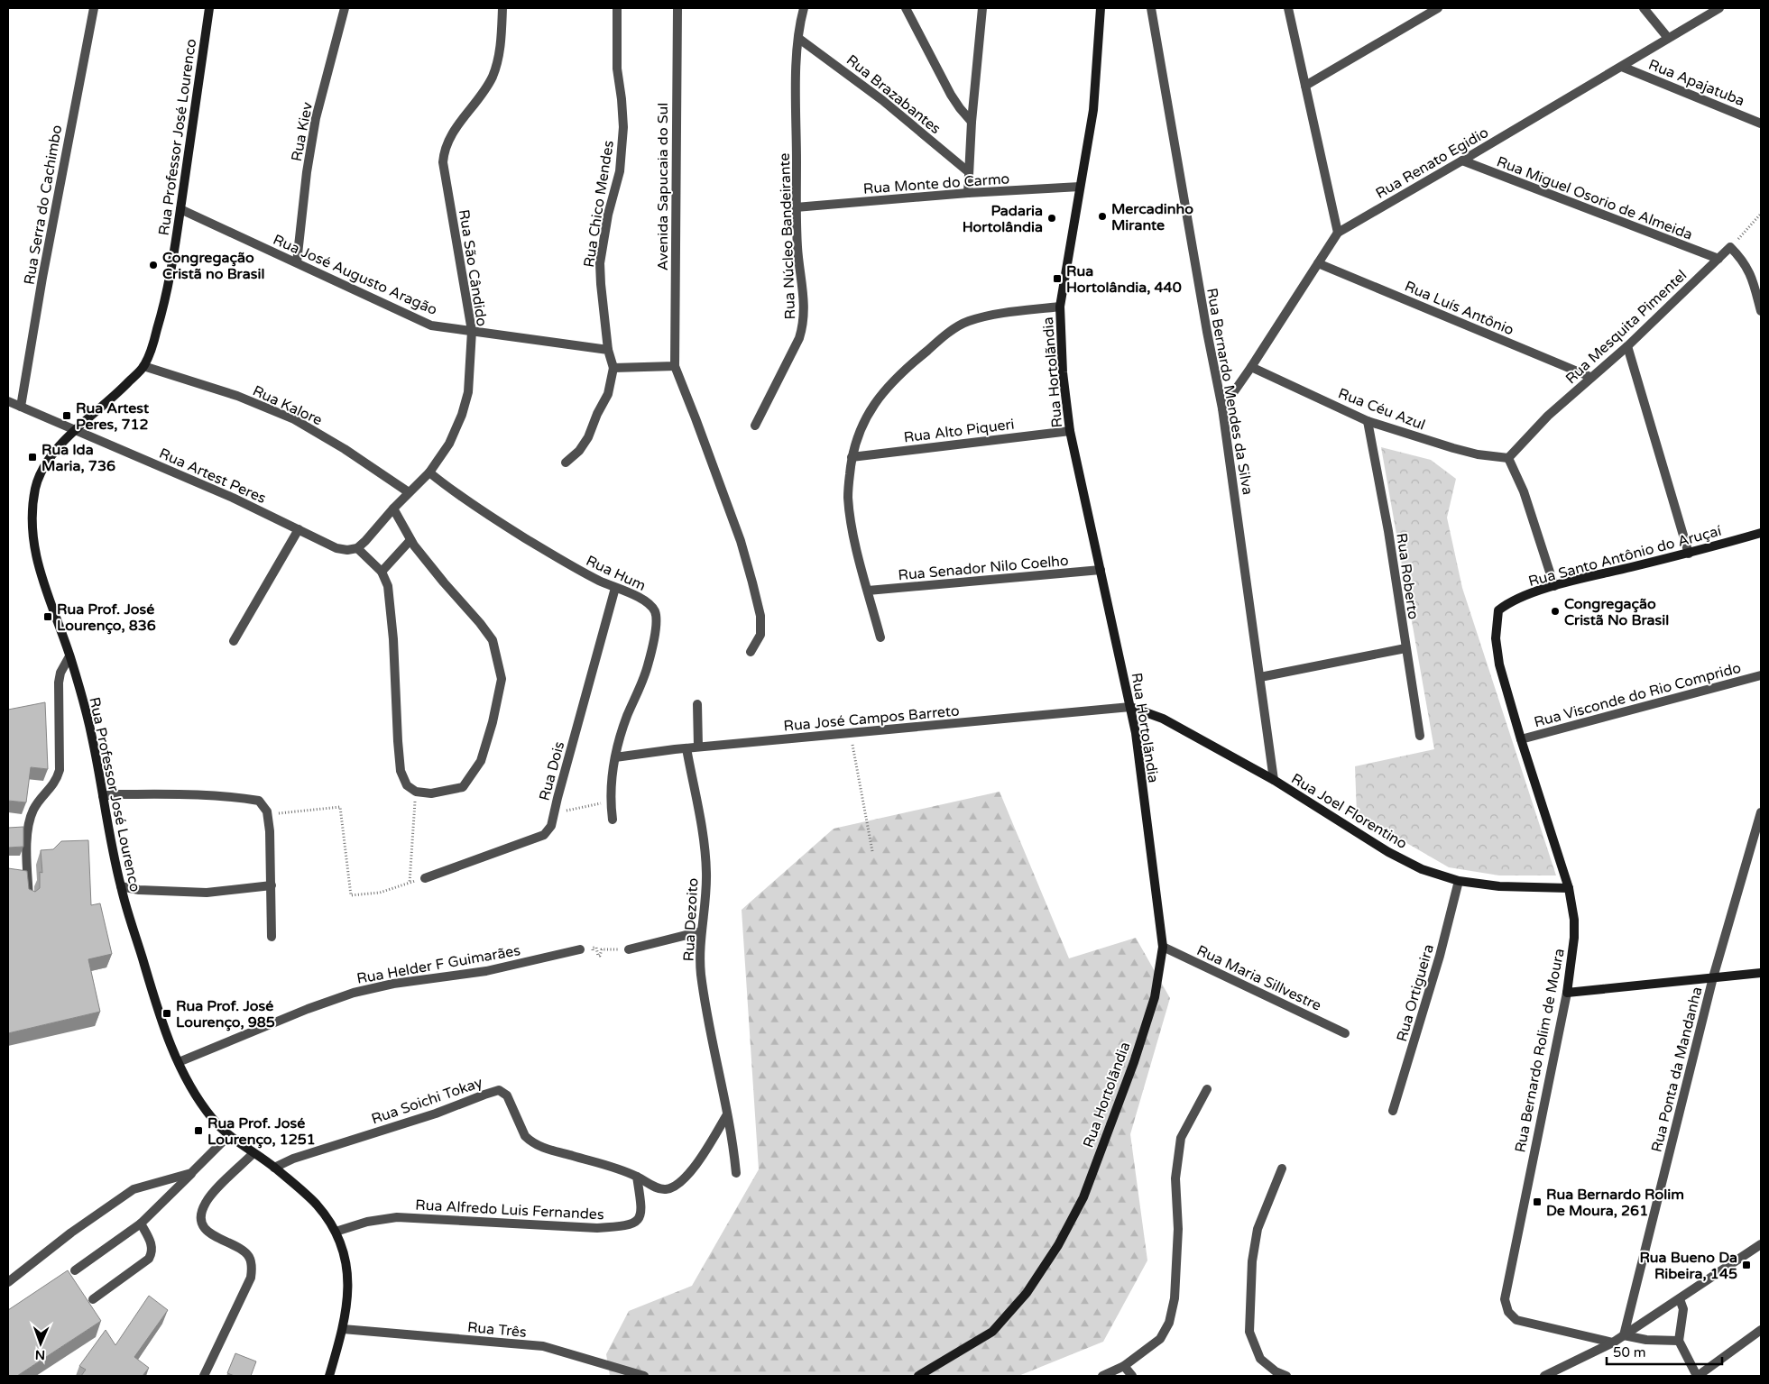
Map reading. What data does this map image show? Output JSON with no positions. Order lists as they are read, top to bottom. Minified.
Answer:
{"streets":{"street":["Rua Apajatuba","Rua Brazabantes","Rua Kiev","Rua Professor José Lourenco","Rua Renato Egidio","Rua Monte do Carmo","Avenida Sapucaia do Sul","Rua Miguel Osorio de Almeida","Rua Chico Mendes","Rua Serra do Cachimbo","Rua Núcleo Bandeirante","Rua São Cândido","Rua José Augusto Aragão","Rua Luís Antônio","Rua Mesquita Pimentel","Rua Hortolãndia","Rua Bernardo Mendes da Silva","Rua Kalore","Rua Céu Azul","Rua Alto Piqueri","Rua Artest Peres","Rua Santo Antônio do Aruçaí","Rua Senador Nilo Coelho","Rua Hum","Rua Roberto","Rua Visconde do Rio Comprido","Rua José Campos Barreto","Rua Dois","Rua Joel Florentino","Rua Dezoito","Rua Helder F Guimarães","Rua Maria Sillvestre","Rua Ortigueira","Rua Bernardo Rolim de Moura","Rua Ponta da Mandanha","Rua Soichi Tokay","Rua Alfredo Luis Fernandes","Rua Três"]},"crossings":[["Rua Apajatuba","Rua Renato Egidio"],["Rua Brazabantes","Rua Núcleo Bandeirante"],["Rua Kiev","Rua José Augusto Aragão"],["Rua Professor José Lourenco","Rua José Augusto Aragão"],["Rua Professor José Lourenco","Rua Kalore"],["Rua Professor José Lourenco","Rua Artest Peres"],["Rua Professor José Lourenco","Rua Helder F Guimarães"],["Rua Professor José Lourenco","Rua Soichi Tokay"],["Rua Professor José Lourenco","Rua Alfredo Luis Fernandes"],["Rua Professor José Lourenco","Rua Três"],["Rua Renato Egidio","Rua Miguel Osorio de Almeida"],["Rua Renato Egidio","Rua Luís Antônio"],["Rua Renato Egidio","Rua Bernardo Mendes da Silva"],["Rua Renato Egidio","Rua Céu Azul"],["Rua Monte do Carmo","Rua Núcleo Bandeirante"],["Rua Monte do Carmo","Rua Hortolãndia"],["Rua Miguel Osorio de Almeida","Rua Mesquita Pimentel"],["Rua Chico Mendes","Rua José Augusto Aragão"],["Rua Serra do Cachimbo","Rua Artest Peres"],["Rua São Cândido","Rua José Augusto Aragão"],["Rua São Cândido","Rua Kalore"],["Rua São Cândido","Rua Hum"],["Rua Luís Antônio","Rua Mesquita Pimentel"],["Rua Mesquita Pimentel","Rua Céu Azul"],["Rua Hortolãndia","Rua Alto Piqueri"],["Rua Hortolãndia","Rua Senador Nilo Coelho"],["Rua Hortolãndia","Rua José Campos Barreto"],["Rua Hortolãndia","Rua Joel Florentino"],["Rua Hortolãndia","Rua Maria Sillvestre"],["Rua Bernardo Mendes da Silva","Rua Joel Florentino"],["Rua Céu Azul","Rua Roberto"],["Rua Santo Antônio do Aruçaí","Rua Bernardo Rolim de Moura"],["Rua Hum","Rua José Campos Barreto"],["Rua Hum","Rua Dois"],["Rua Visconde do Rio Comprido","Rua Bernardo Rolim de Moura"],["Rua José Campos Barreto","Rua Joel Florentino"],["Rua José Campos Barreto","Rua Dezoito"],["Rua Joel Florentino","Rua Ortigueira"],["Rua Joel Florentino","Rua Bernardo Rolim de Moura"],["Rua Dezoito","Rua Soichi Tokay"],["Rua Soichi Tokay","Rua Alfredo Luis Fernandes"]],"places":{"other":["Mercadinho Mirante","Padaria Hortolândia","Congregação Cristã no Brasil","Congregação Cristã No Brasil"],"transit":["Rua Hortolândia, 440","Rua Artest Peres, 712","Rua Ida Maria, 736","Rua Prof. José Lourenço, 836","Rua Prof. José Lourenço, 985","Rua Prof. José Lourenço, 1251","Rua Bernardo Rolim De Moura, 261","Rua Bueno Da Ribeira, 145"]},"scale_bar":"50 m","north":"bottom"}
